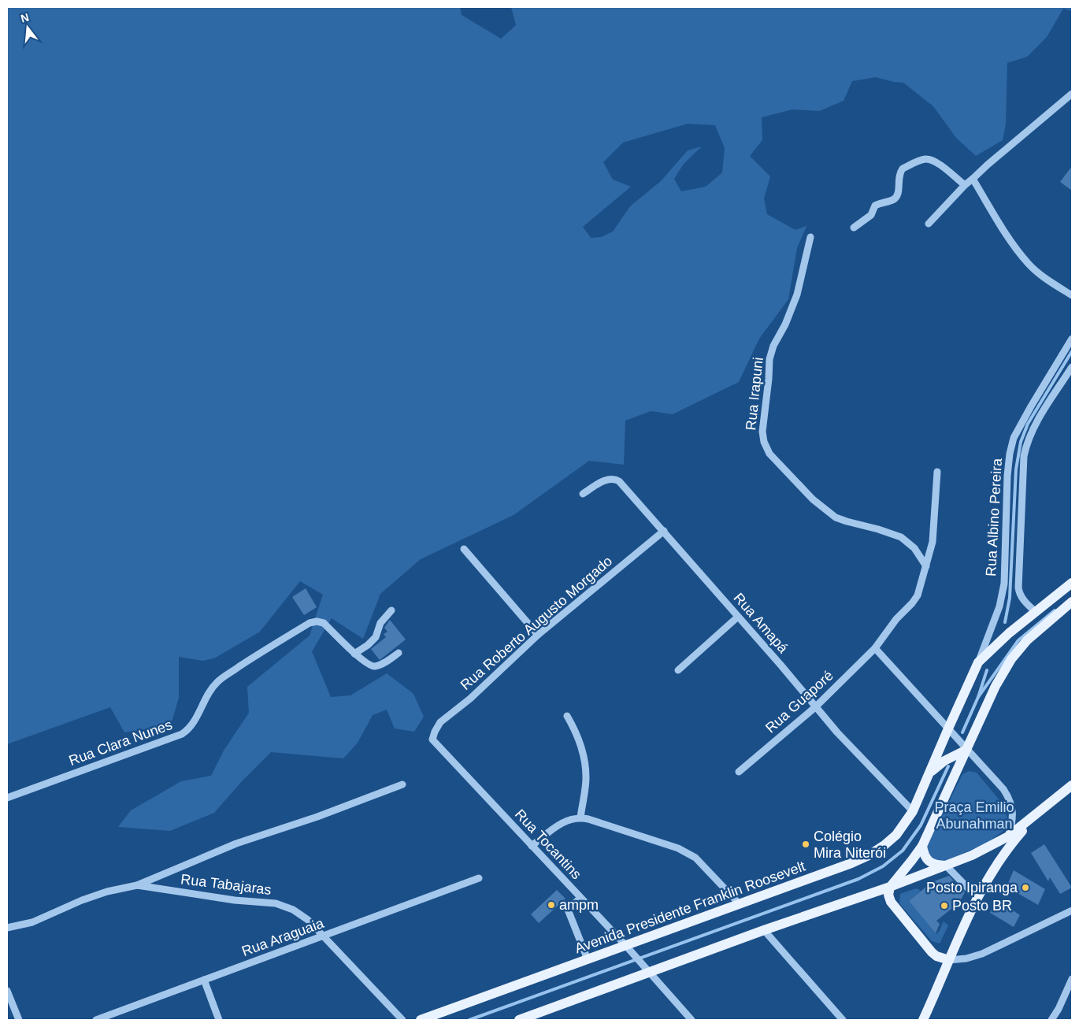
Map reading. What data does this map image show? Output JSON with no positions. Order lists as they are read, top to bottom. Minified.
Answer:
{"streets":{"main road":["Avenida Presidente Franklin Roosevelt"],"street":["Rua Irapuni","Rua Albino Pereira","Rua Roberto Augusto Morgado","Rua Amapá","Rua Guaporé","Rua Clara Nunes","Rua Tocantins","Rua Tabajaras","Rua Araguaia"]},"crossings":[["Rua Irapuni","Rua Guaporé"],["Rua Albino Pereira","Avenida Presidente Franklin Roosevelt"],["Rua Roberto Augusto Morgado","Rua Amapá"],["Rua Roberto Augusto Morgado","Rua Tocantins"],["Rua Amapá","Rua Guaporé"],["Rua Amapá","Avenida Presidente Franklin Roosevelt"],["Rua Tocantins","Avenida Presidente Franklin Roosevelt"],["Rua Tabajaras","Rua Araguaia"]],"parks":["Praça Emilio Abunahman"],"places":["Colégio Mira Niterói","Posto Ipiranga","ampm","Posto BR"],"north":"top"}
